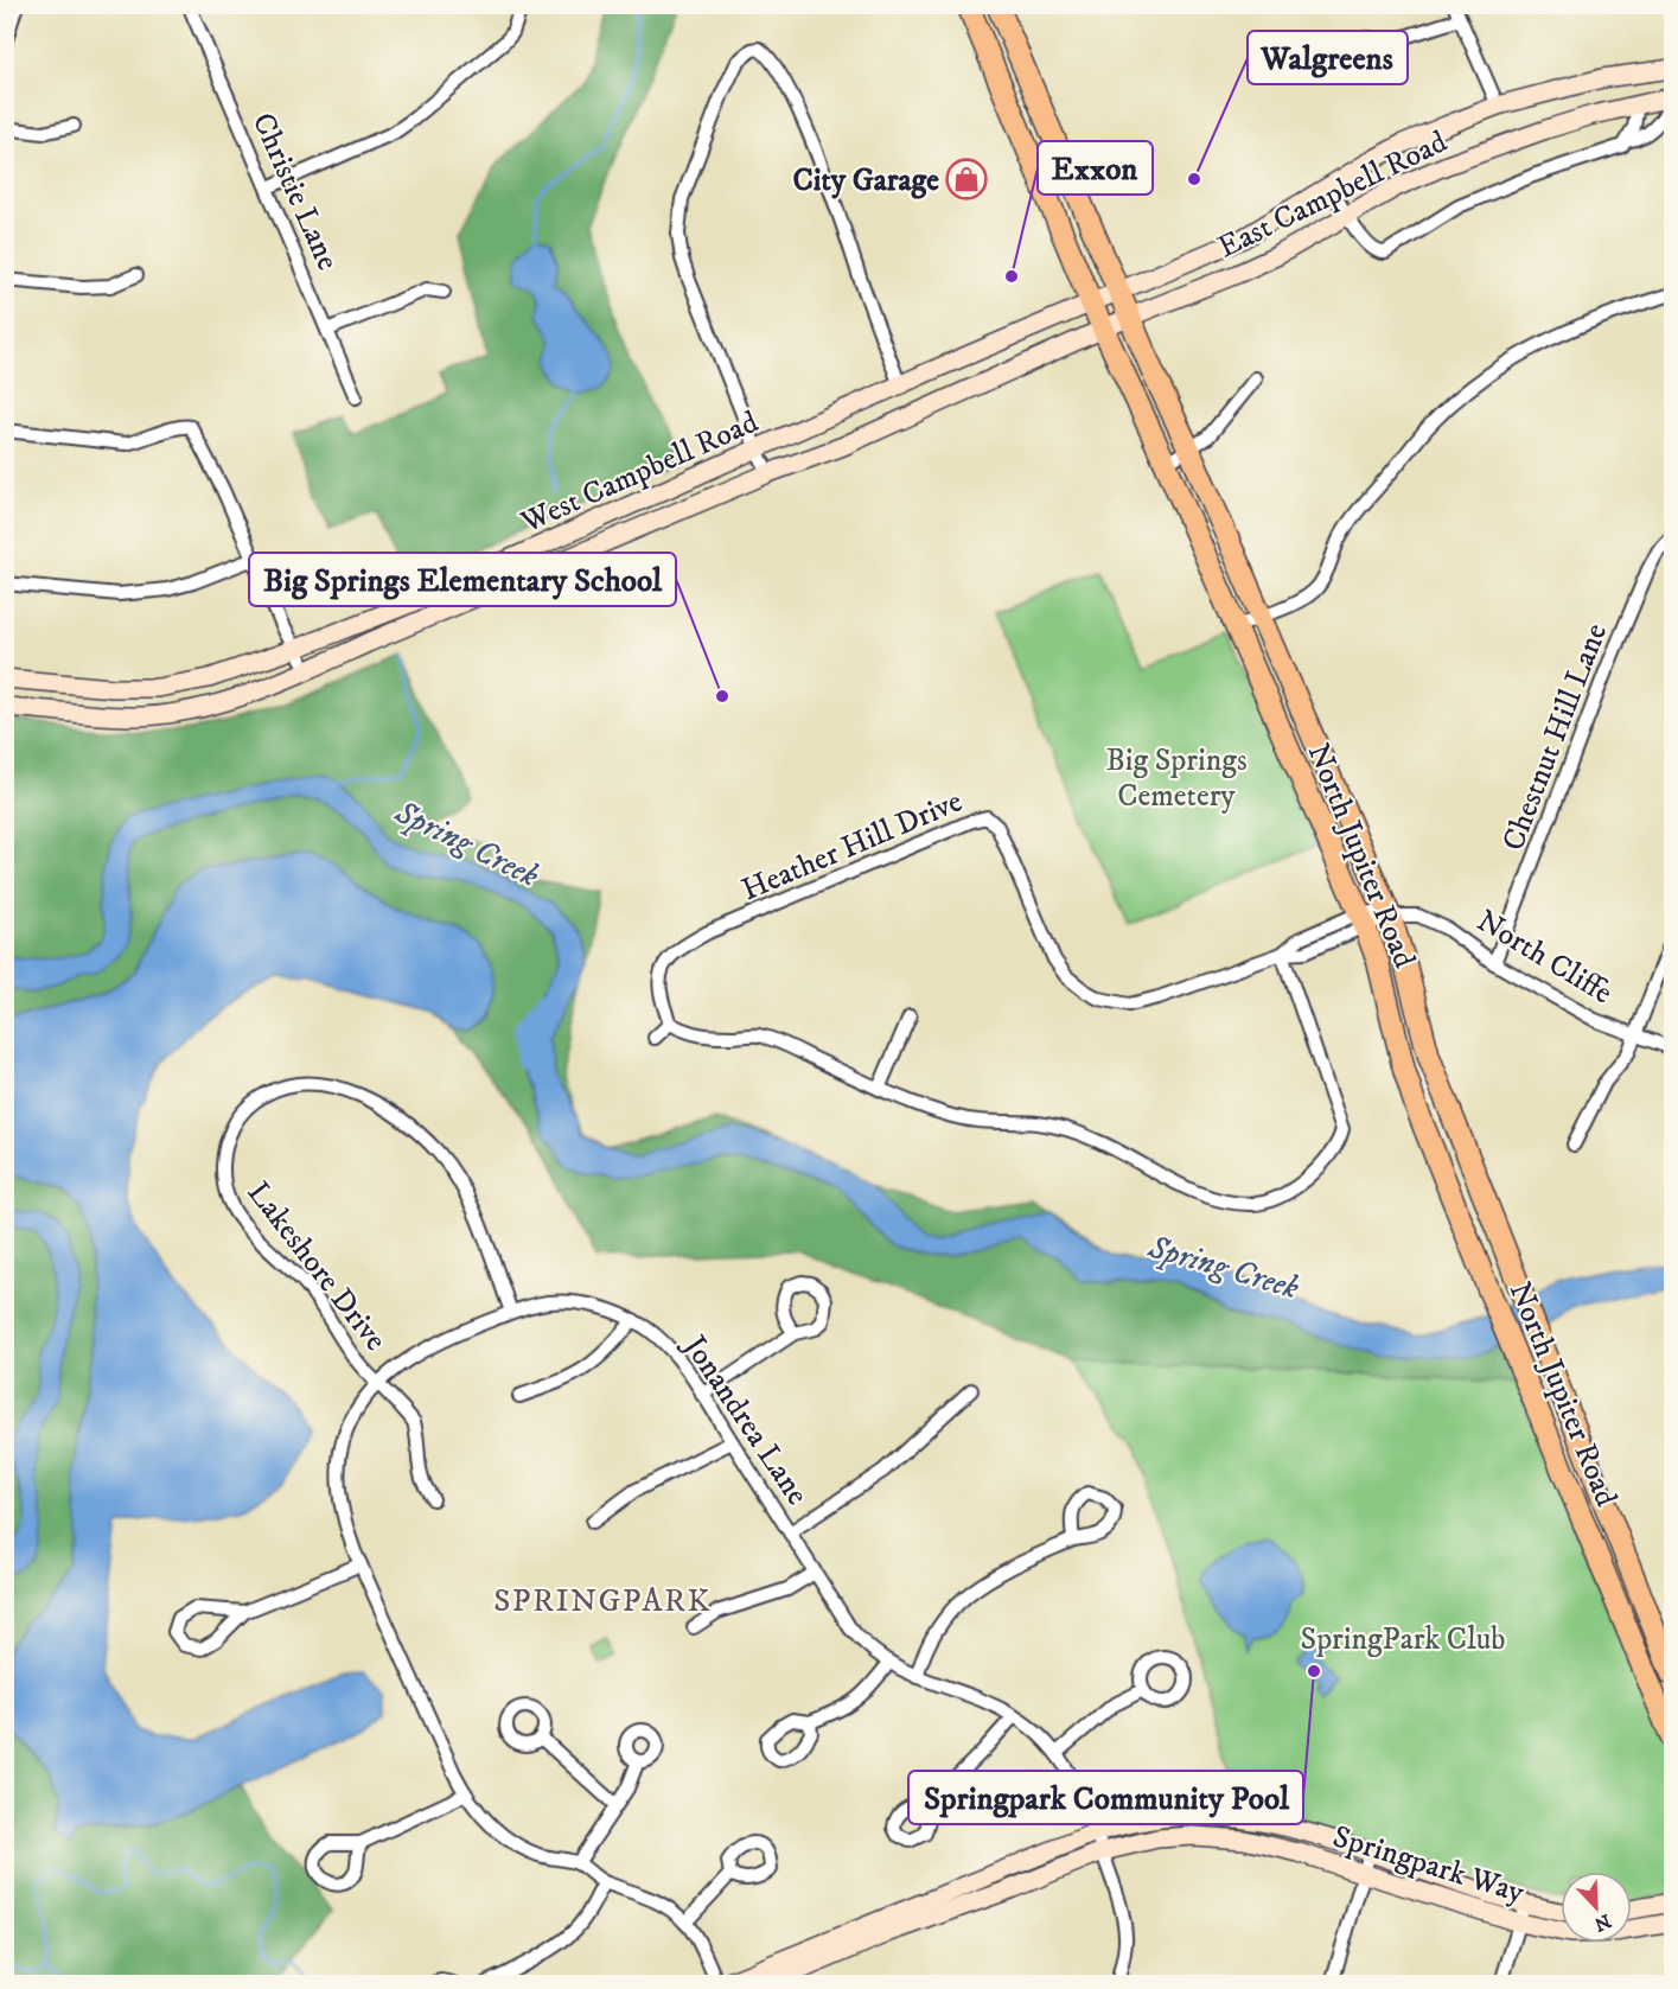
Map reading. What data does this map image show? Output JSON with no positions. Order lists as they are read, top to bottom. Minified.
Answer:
{"streets":{"main road":["East Campbell Road","West Campbell Road","North Jupiter Road","Springpark Way"],"street":["Christie Lane","Chestnut Hill Lane","Heather Hill Drive","North Cliffe","Lakeshore Drive","Jonandrea Lane"]},"crossings":[["East Campbell Road","West Campbell Road"],["East Campbell Road","North Jupiter Road"],["West Campbell Road","North Jupiter Road"],["Chestnut Hill Lane","North Cliffe"],["Heather Hill Drive","North Jupiter Road"],["Heather Hill Drive","North Cliffe"],["North Jupiter Road","North Cliffe"],["Lakeshore Drive","Jonandrea Lane"],["Jonandrea Lane","Springpark Way"]],"districts":["SPRINGPARK"],"water":["Spring Creek"],"parks":["Big Springs Cemetery","SpringPark Club"],"places":{"shop":["City Garage"],"other":["Walgreens","Exxon","Big Springs Elementary School","Springpark Community Pool"]},"north":"bottom right"}
